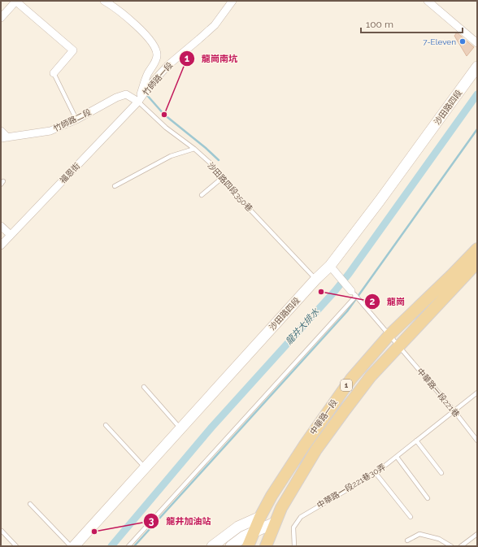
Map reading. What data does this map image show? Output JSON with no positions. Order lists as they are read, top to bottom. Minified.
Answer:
{"streets":{"main road":["1","中華路一段"],"street":["竹師路一段","沙田路四段","竹師路二段","福恩街"],"lane":["沙田路四段350巷","中華路一段221巷","中華路一段221巷30弄"]},"crossings":[["竹師路一段","竹師路二段"],["竹師路一段","福恩街"],["竹師路一段","沙田路四段350巷"],["沙田路四段","沙田路四段350巷"],["竹師路二段","福恩街"],["竹師路二段","沙田路四段350巷"],["福恩街","沙田路四段350巷"],["中華路一段221巷","中華路一段"],["中華路一段221巷","中華路一段221巷30弄"]],"water":["龍井大排水"],"places":["7-Eleven","龍崗南坑","龍崗","龍井加油站"],"scale_bar":"100 m"}
